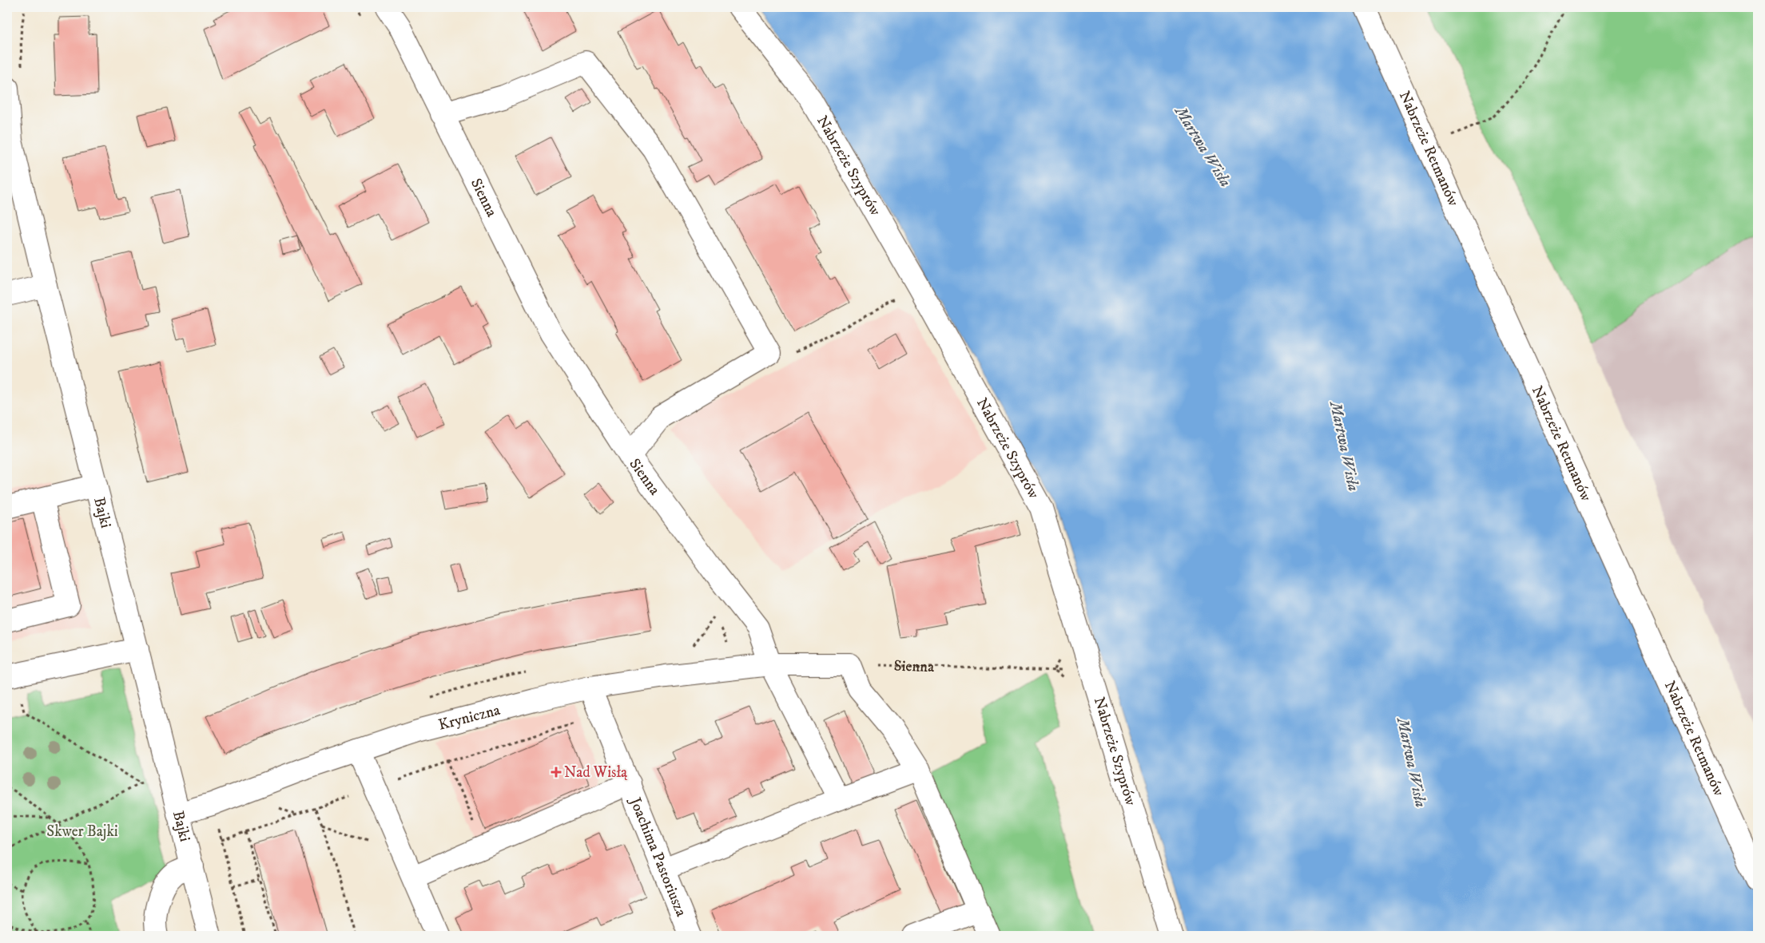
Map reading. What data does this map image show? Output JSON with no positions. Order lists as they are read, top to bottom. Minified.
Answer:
{"streets":{"street":["Nabrzeże Retmanów","Nabrzeże Szyprów","Sienna","Bajki","Kryniczna","Joachima Pastoriusza"]},"crossings":[["Sienna","Kryniczna"],["Bajki","Kryniczna"],["Kryniczna","Joachima Pastoriusza"]],"water":["Martwa Wisła"],"parks":["Skwer Bajki"],"places":{"health":["Nad Wisłą"]}}
